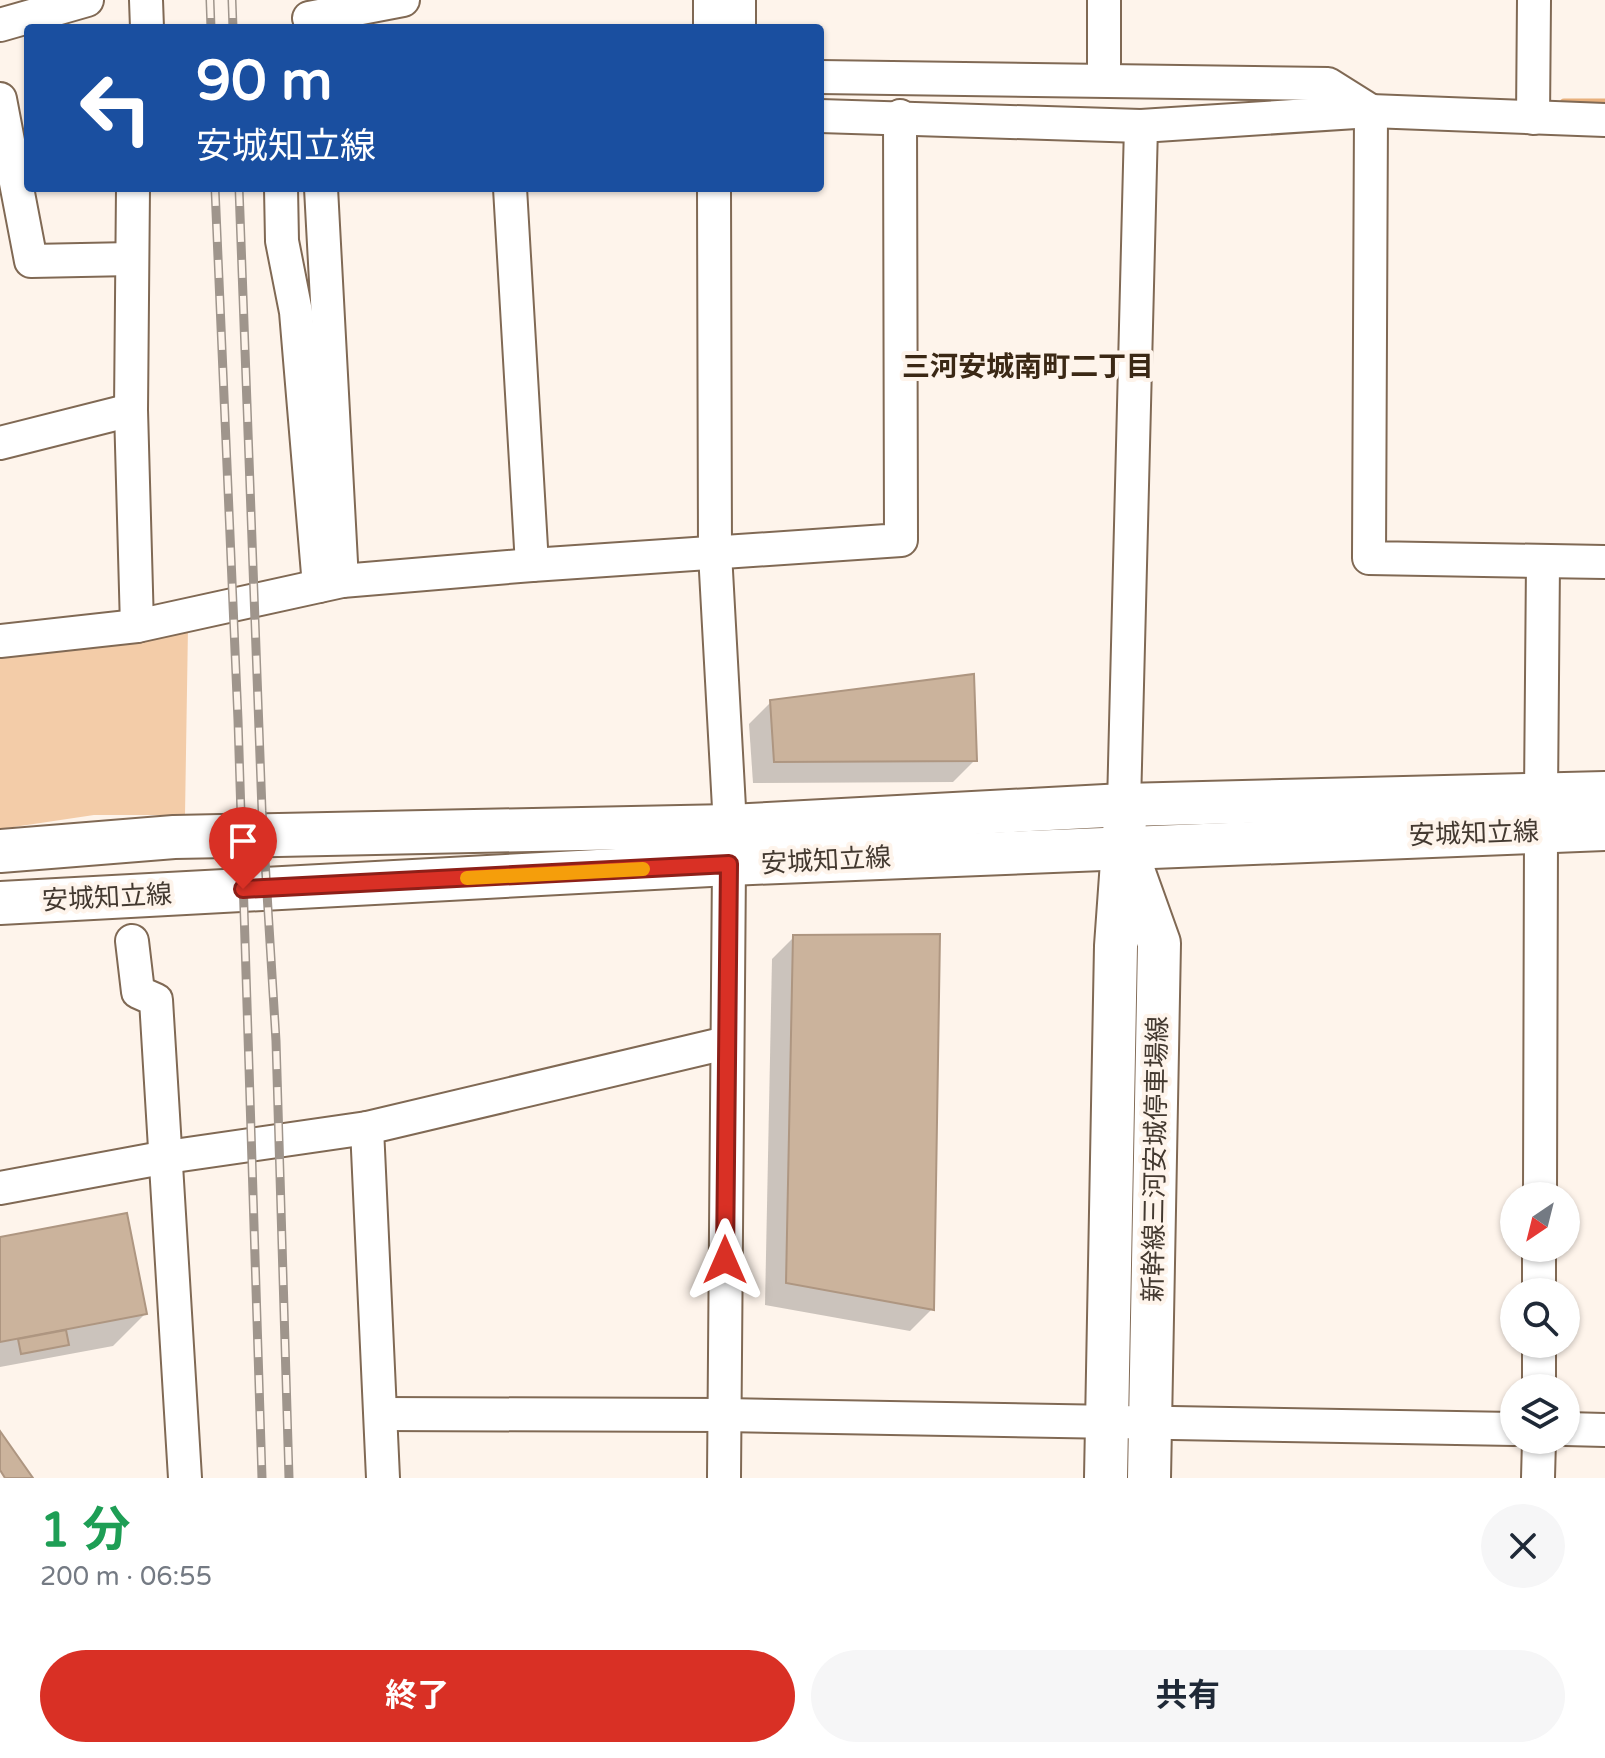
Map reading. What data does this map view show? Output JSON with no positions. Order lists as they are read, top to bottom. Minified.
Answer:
{"streets":{"main road":["安城知立線","新幹線三河安城停車場線"]},"crossings":[["安城知立線","新幹線三河安城停車場線"]],"districts":["三河安城南町二丁目"],"north":"bottom left","page":{"turn":["90 m","安城知立線"],"heading":["1 分","200 m · 06:55"],"buttons":["終了","共有"]}}
